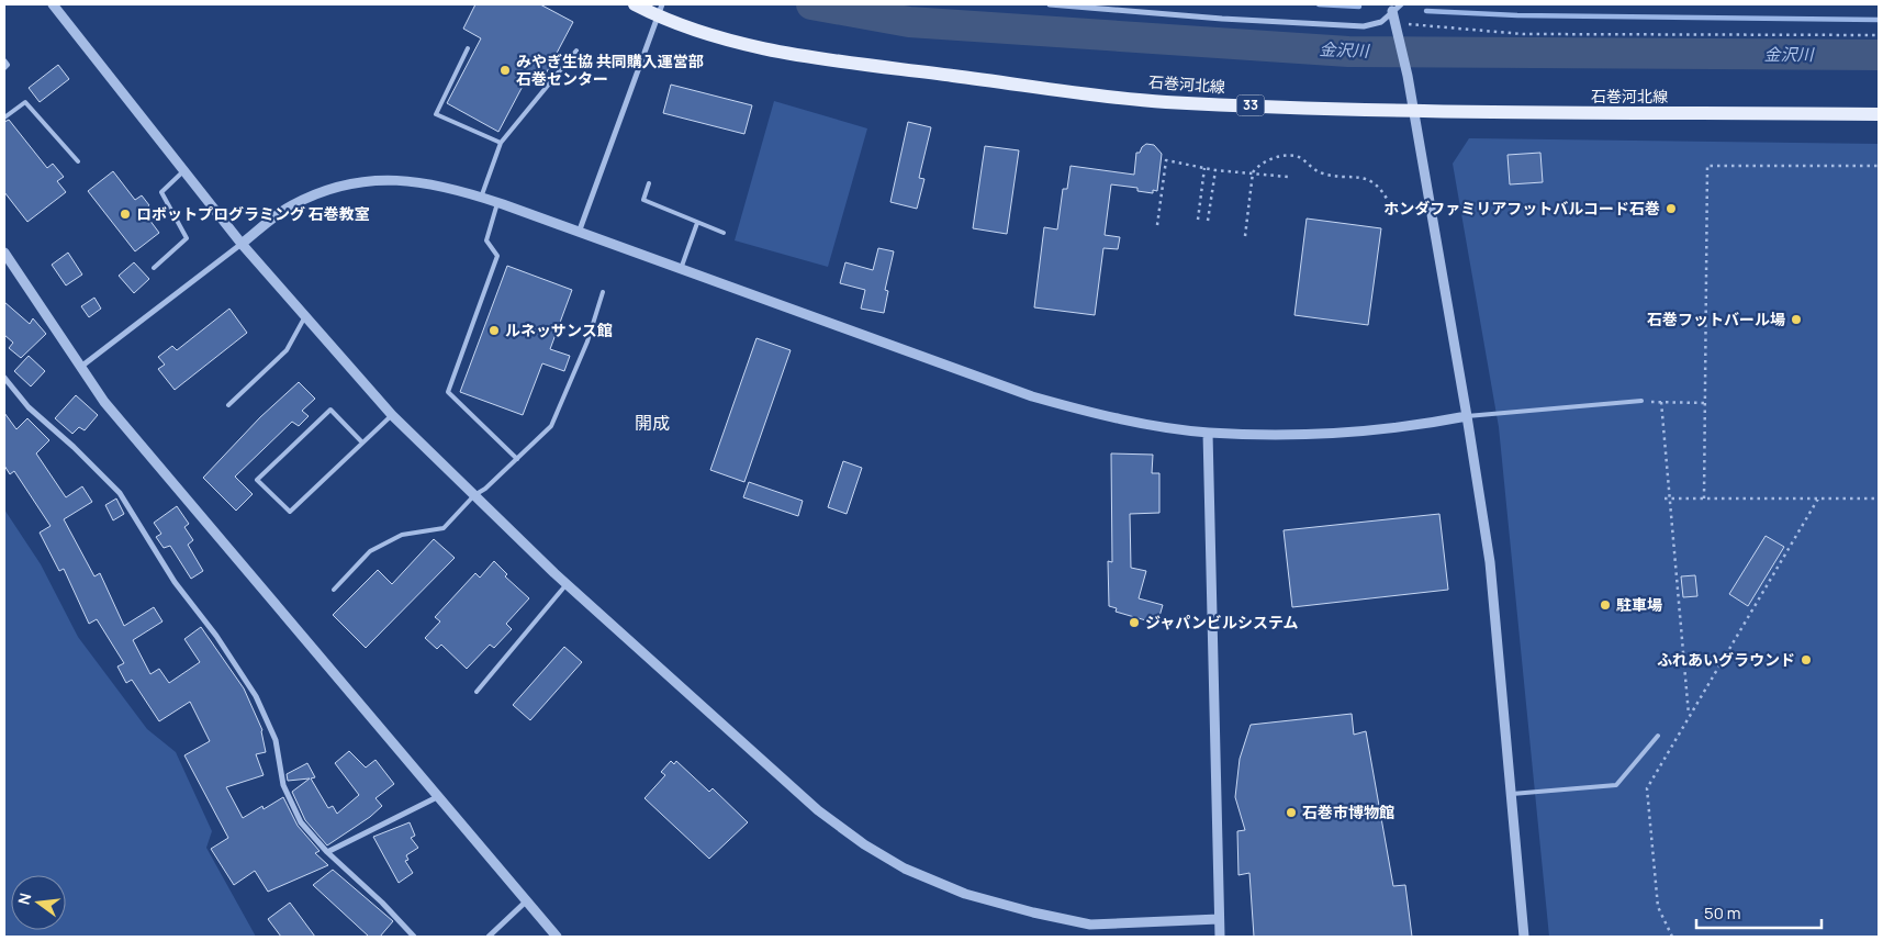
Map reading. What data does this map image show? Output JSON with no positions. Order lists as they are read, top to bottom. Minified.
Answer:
{"streets":{"main road":["石巻河北線","33"]},"districts":["開成"],"water":["金沢川"],"places":["みやぎ生協 共同購入運営部 石巻センター","ホンダファミリアフットバルコード石巻","ロボットプログラミング 石巻教室","石巻フットバール場","ルネッサンス館","駐車場","ジャパンビルシステム","ふれあいグラウンド","石巻市博物館"],"scale_bar":"50 m","north":"left"}
